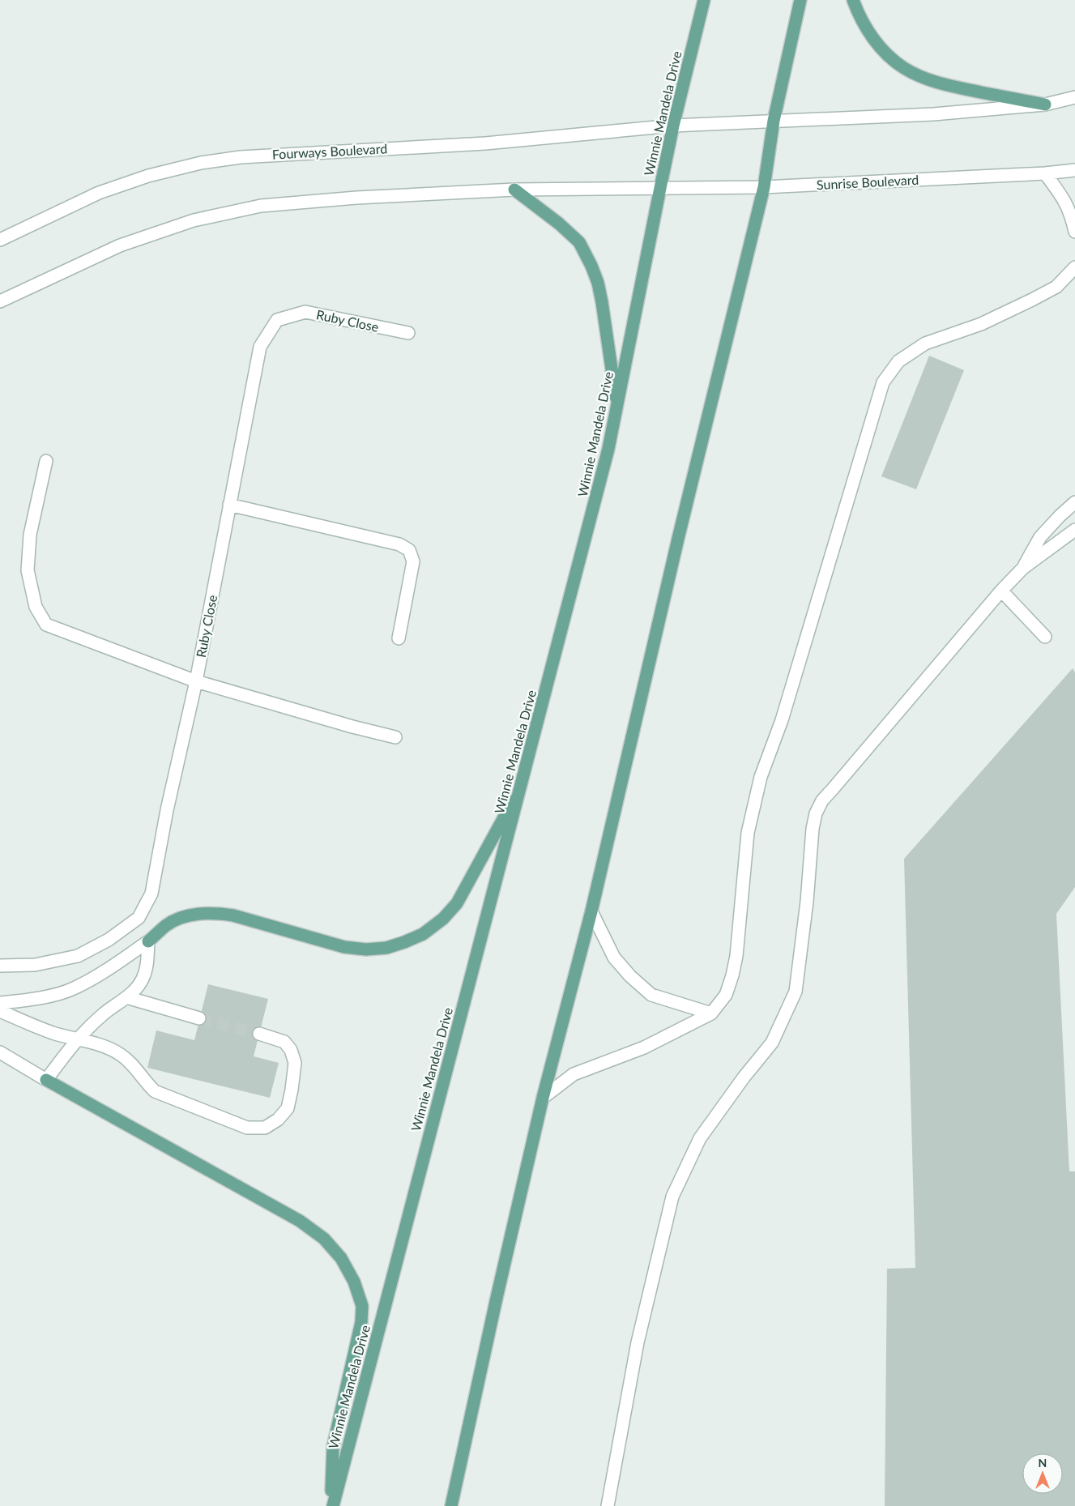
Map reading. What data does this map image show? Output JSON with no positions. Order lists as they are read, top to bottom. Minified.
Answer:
{"streets":{"main road":["Winnie Mandela Drive"],"street":["Fourways Boulevard","Sunrise Boulevard","Ruby Close"]},"crossings":[["Winnie Mandela Drive","Fourways Boulevard"],["Winnie Mandela Drive","Sunrise Boulevard"]],"north":"top"}
